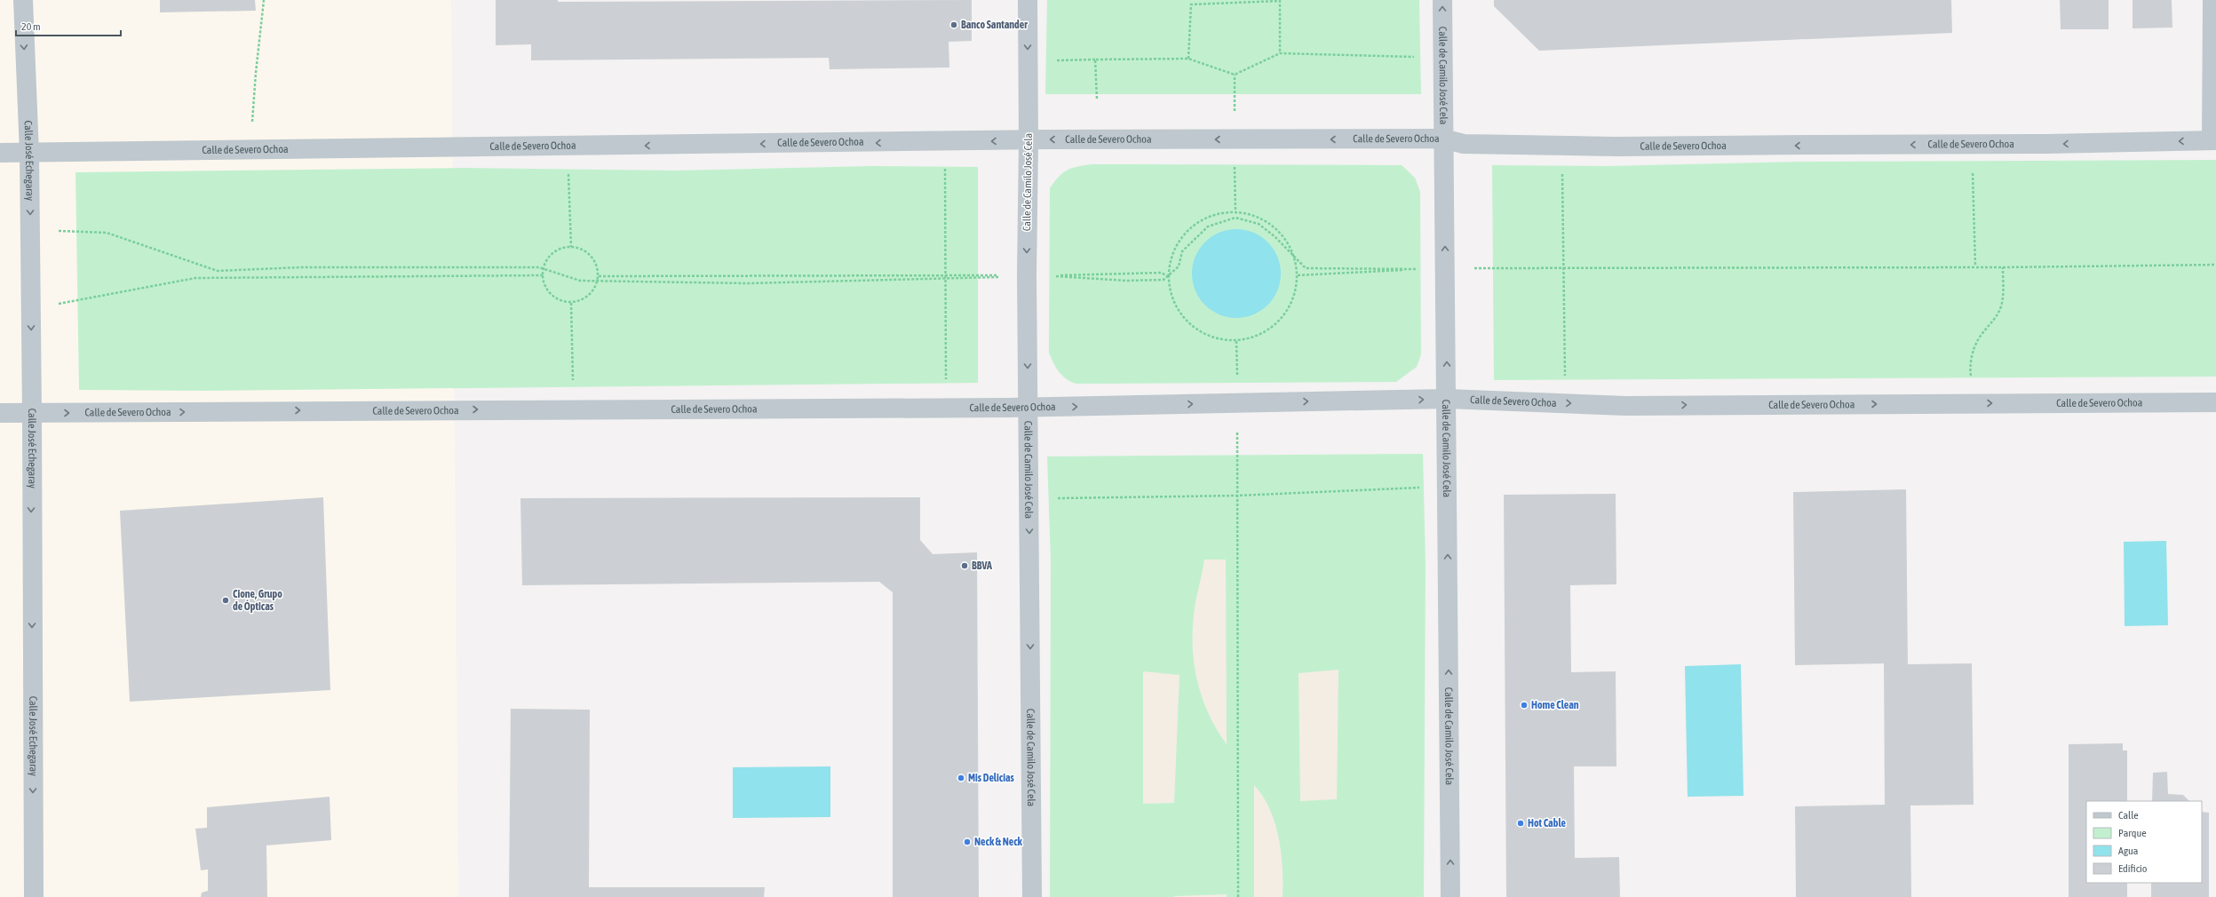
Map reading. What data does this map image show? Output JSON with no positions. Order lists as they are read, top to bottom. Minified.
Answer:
{"streets":{"street":["Calle de Camilo José Cela","Calle de Severo Ochoa","Calle José Echegaray"]},"crossings":[["Calle de Camilo José Cela","Calle de Severo Ochoa"],["Calle de Severo Ochoa","Calle José Echegaray"]],"one_way":["Calle José Echegaray"],"places":["Banco Santander","BBVA","Cione, Grupo de Ópticas","Home Clean","Mis Delicias","Hot Cable","Neck & Neck"],"legend":["Calle","Parque","Agua","Edificio"],"scale_bar":"20 m"}
